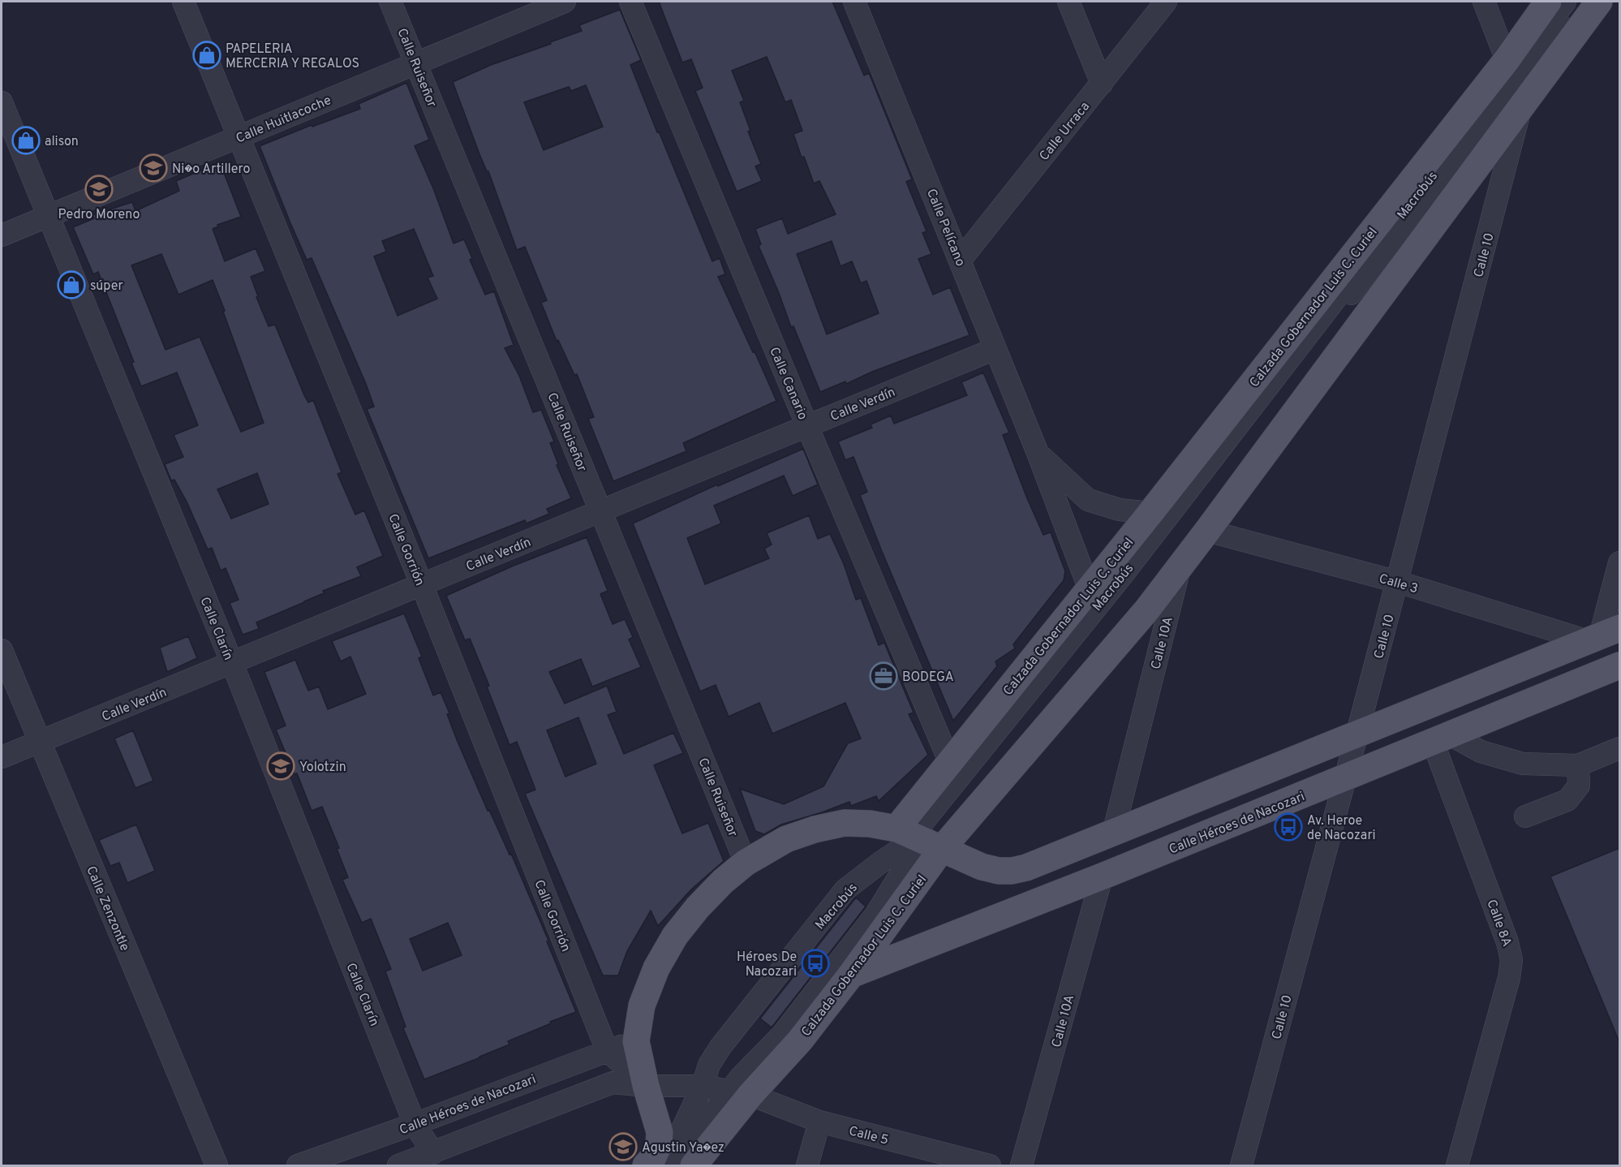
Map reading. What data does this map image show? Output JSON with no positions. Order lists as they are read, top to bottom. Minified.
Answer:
{"streets":{"main road":["Calzada Gobernador Luis C. Curiel","Calle Héroes de Nacozari"],"street":["Calle Ruiseñor","Calle Huitlacoche","Calle Urraca","Macrobús","Calle Pelícano","Calle 10","Calle Canario","Calle Verdín","Calle Gorrión","Calle 3","Calle Clarín","Calle 10A","Calle Zenzontle","Calle 8A","Calle 5"]},"crossings":[["Calle Ruiseñor","Calle Huitlacoche"],["Calle Ruiseñor","Calle Verdín"],["Calle Huitlacoche","Calle Gorrión"],["Calle Huitlacoche","Calle Clarín"],["Calle Urraca","Calle Pelícano"],["Macrobús","Calzada Gobernador Luis C. Curiel"],["Macrobús","Calle 5"],["Calle Pelícano","Calzada Gobernador Luis C. Curiel"],["Calle Pelícano","Calle Verdín"],["Calle 10","Calzada Gobernador Luis C. Curiel"],["Calle 10","Calle 3"],["Calle 10","Calle Héroes de Nacozari"],["Calzada Gobernador Luis C. Curiel","Calle Canario"],["Calzada Gobernador Luis C. Curiel","Calle 3"],["Calzada Gobernador Luis C. Curiel","Calle 10A"],["Calzada Gobernador Luis C. Curiel","Calle Héroes de Nacozari"],["Calzada Gobernador Luis C. Curiel","Calle 5"],["Calle Canario","Calle Verdín"],["Calle Verdín","Calle Gorrión"],["Calle Verdín","Calle Clarín"],["Calle Verdín","Calle Zenzontle"],["Calle Gorrión","Calle Héroes de Nacozari"],["Calle Gorrión","Calle 5"],["Calle Clarín","Calle Héroes de Nacozari"],["Calle 10A","Calle Héroes de Nacozari"],["Calle Héroes de Nacozari","Calle 8A"]],"places":{"shop":["PAPELERIA MERCERIA Y REGALOS","alison","súper"],"school or university":["Ni�o Artillero","Pedro Moreno","Yolotzin","Agustin Ya�ez"],"office":["BODEGA"],"bus stop":["Av. Heroe de Nacozari","Héroes De Nacozari"]}}
